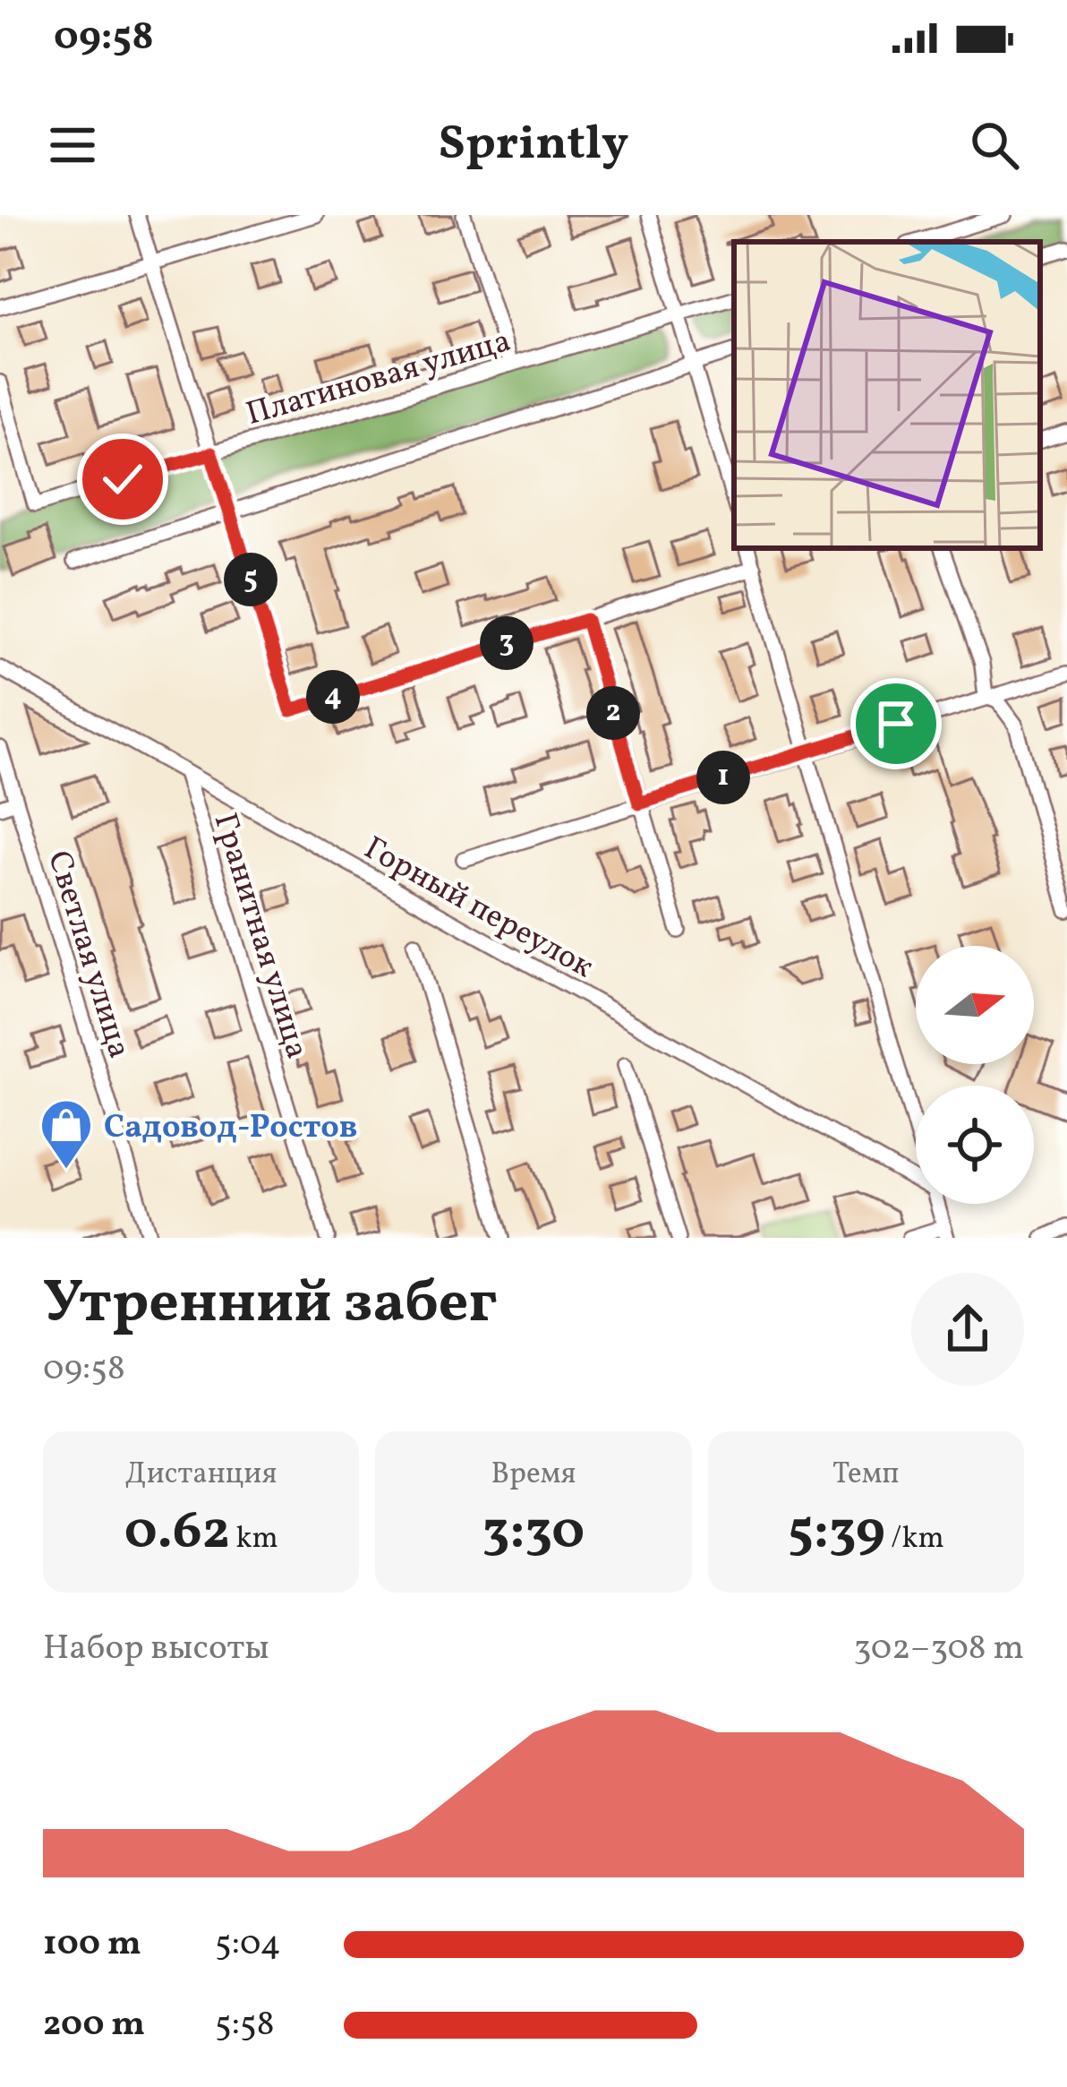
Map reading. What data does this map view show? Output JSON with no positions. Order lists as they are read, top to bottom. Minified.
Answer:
{"streets":{"street":["Платиновая улица","Горный переулок","Гранитная улица","Светлая улица"]},"crossings":[["Горный переулок","Гранитная улица"]],"places":{"shop":["Садовод-Ростов"]},"north":"right","page":{"status":"09:58","header":"Sprintly","pins":["5","3","4","2","1"],"heading":["Утренний забег","09:58"],"stats":[["Дистанция","0.62 km"],["Время","3:30"],["Темп","5:39 /km"]],"chart":["Набор высоты","302–308 m"],"list":[{"name":"100 m","note":"5:04"},{"name":"200 m","note":"5:58"}]}}
